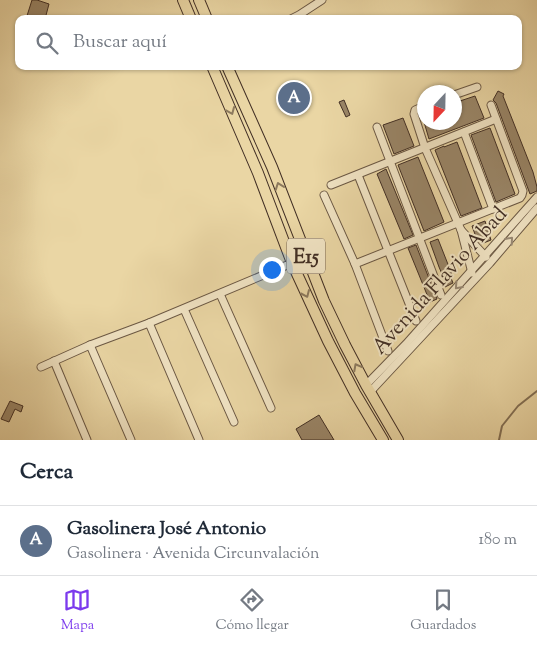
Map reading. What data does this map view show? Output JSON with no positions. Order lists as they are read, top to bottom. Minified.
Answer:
{"streets":{"highway":["E15"],"street":["Avenida Flavio Abad"]},"crossings":[["E15","Avenida Flavio Abad"]],"north":"bottom","page":{"search":"Buscar aquí","pins":"A","heading":"Cerca","list":[{"mark":"A","name":"Gasolinera José Antonio","note":"Gasolinera · Avenida Circunvalación","value":"180 m"}],"nav":["Mapa","Cómo llegar","Guardados"]}}
